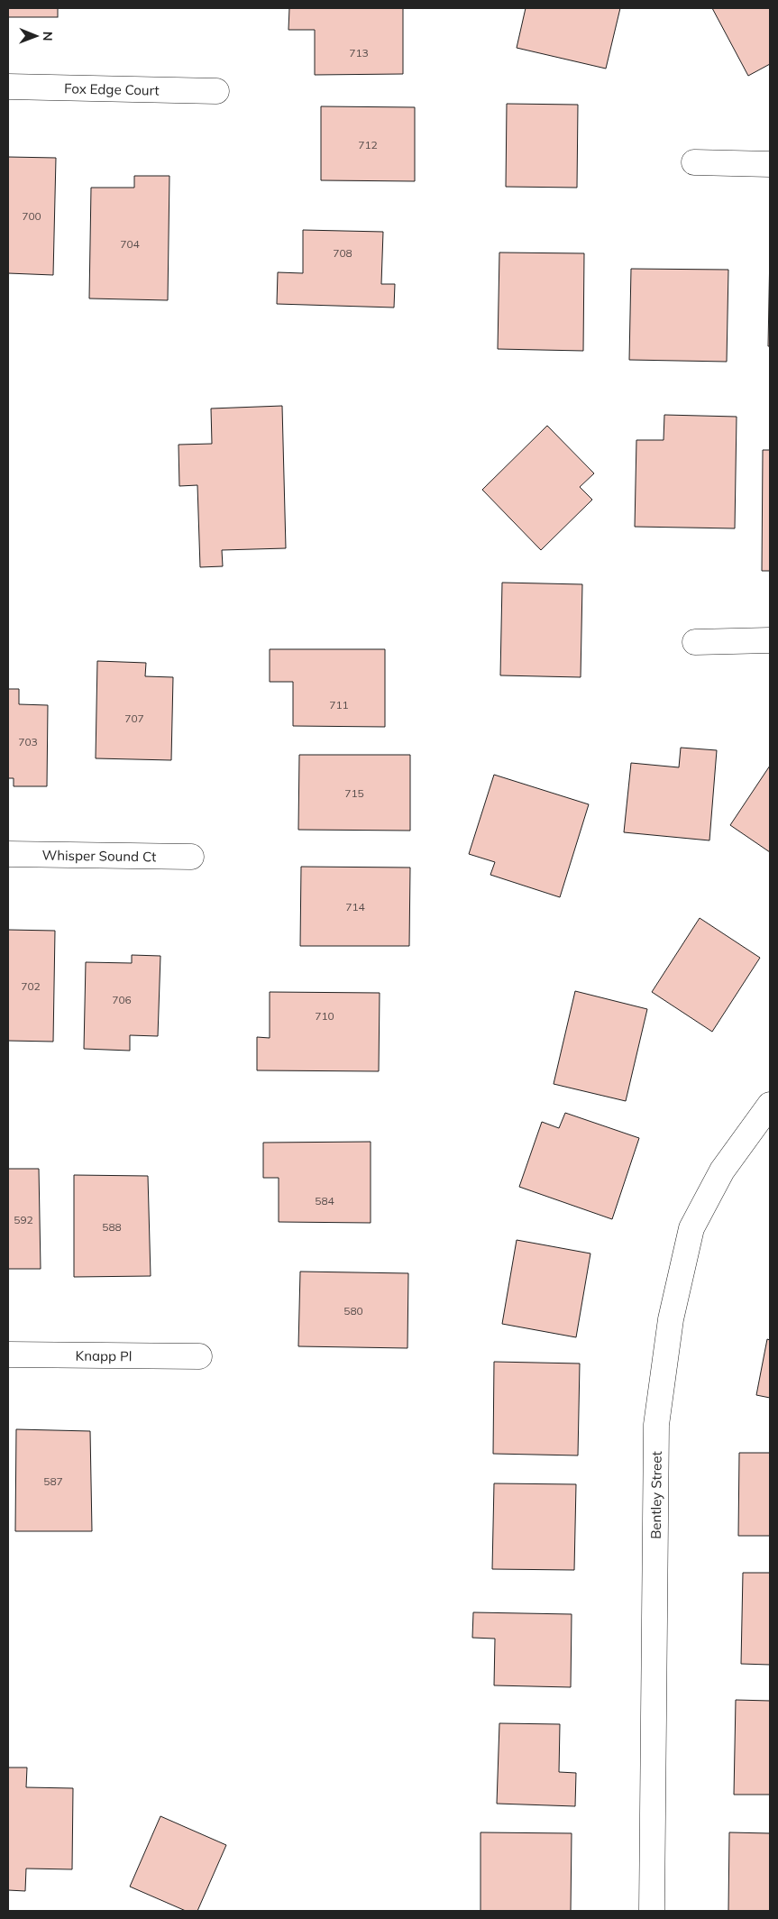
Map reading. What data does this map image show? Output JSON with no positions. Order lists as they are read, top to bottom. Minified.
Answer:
{"streets":{"street":["Fox Edge Court","Whisper Sound Ct","Knapp Pl","Bentley Street"]},"house_numbers":["713","712","700","704","708","711","707","703","715","714","702","706","710","584","592","588","580","587"],"north":"right"}
